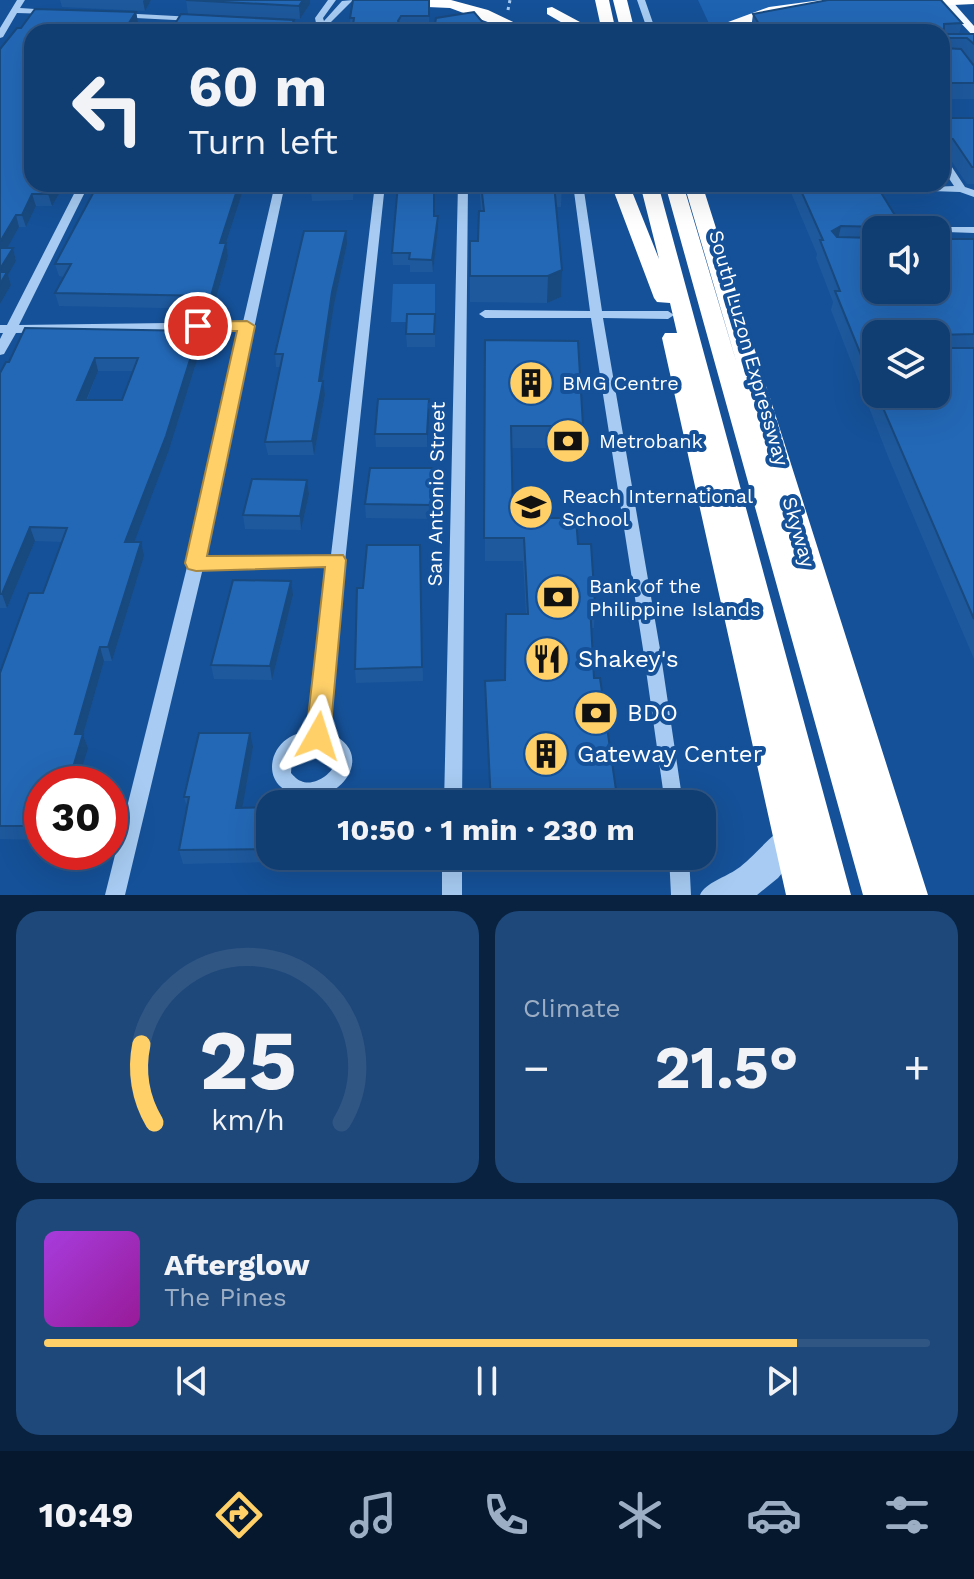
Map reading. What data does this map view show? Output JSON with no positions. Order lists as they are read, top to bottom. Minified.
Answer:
{"streets":{"highway":["South Luzon Expressway"],"street":["San Antonio Street"]},"places":{"building":["BMG Centre","Gateway Center"],"bank":["Metrobank","Bank of the Philippine Islands","BDO"],"school or university":["Reach International School"],"restaurant":["Shakey's"]},"page":{"turn":["60 m","Turn left"],"limit":"30","trip":"10:50 · 1 min · 230 m","tile":"Climate","heat":["−","21.5°","+"],"song":["Afterglow","The Pines"],"tabs":"10:49","gauge":["25","km/h"]}}
